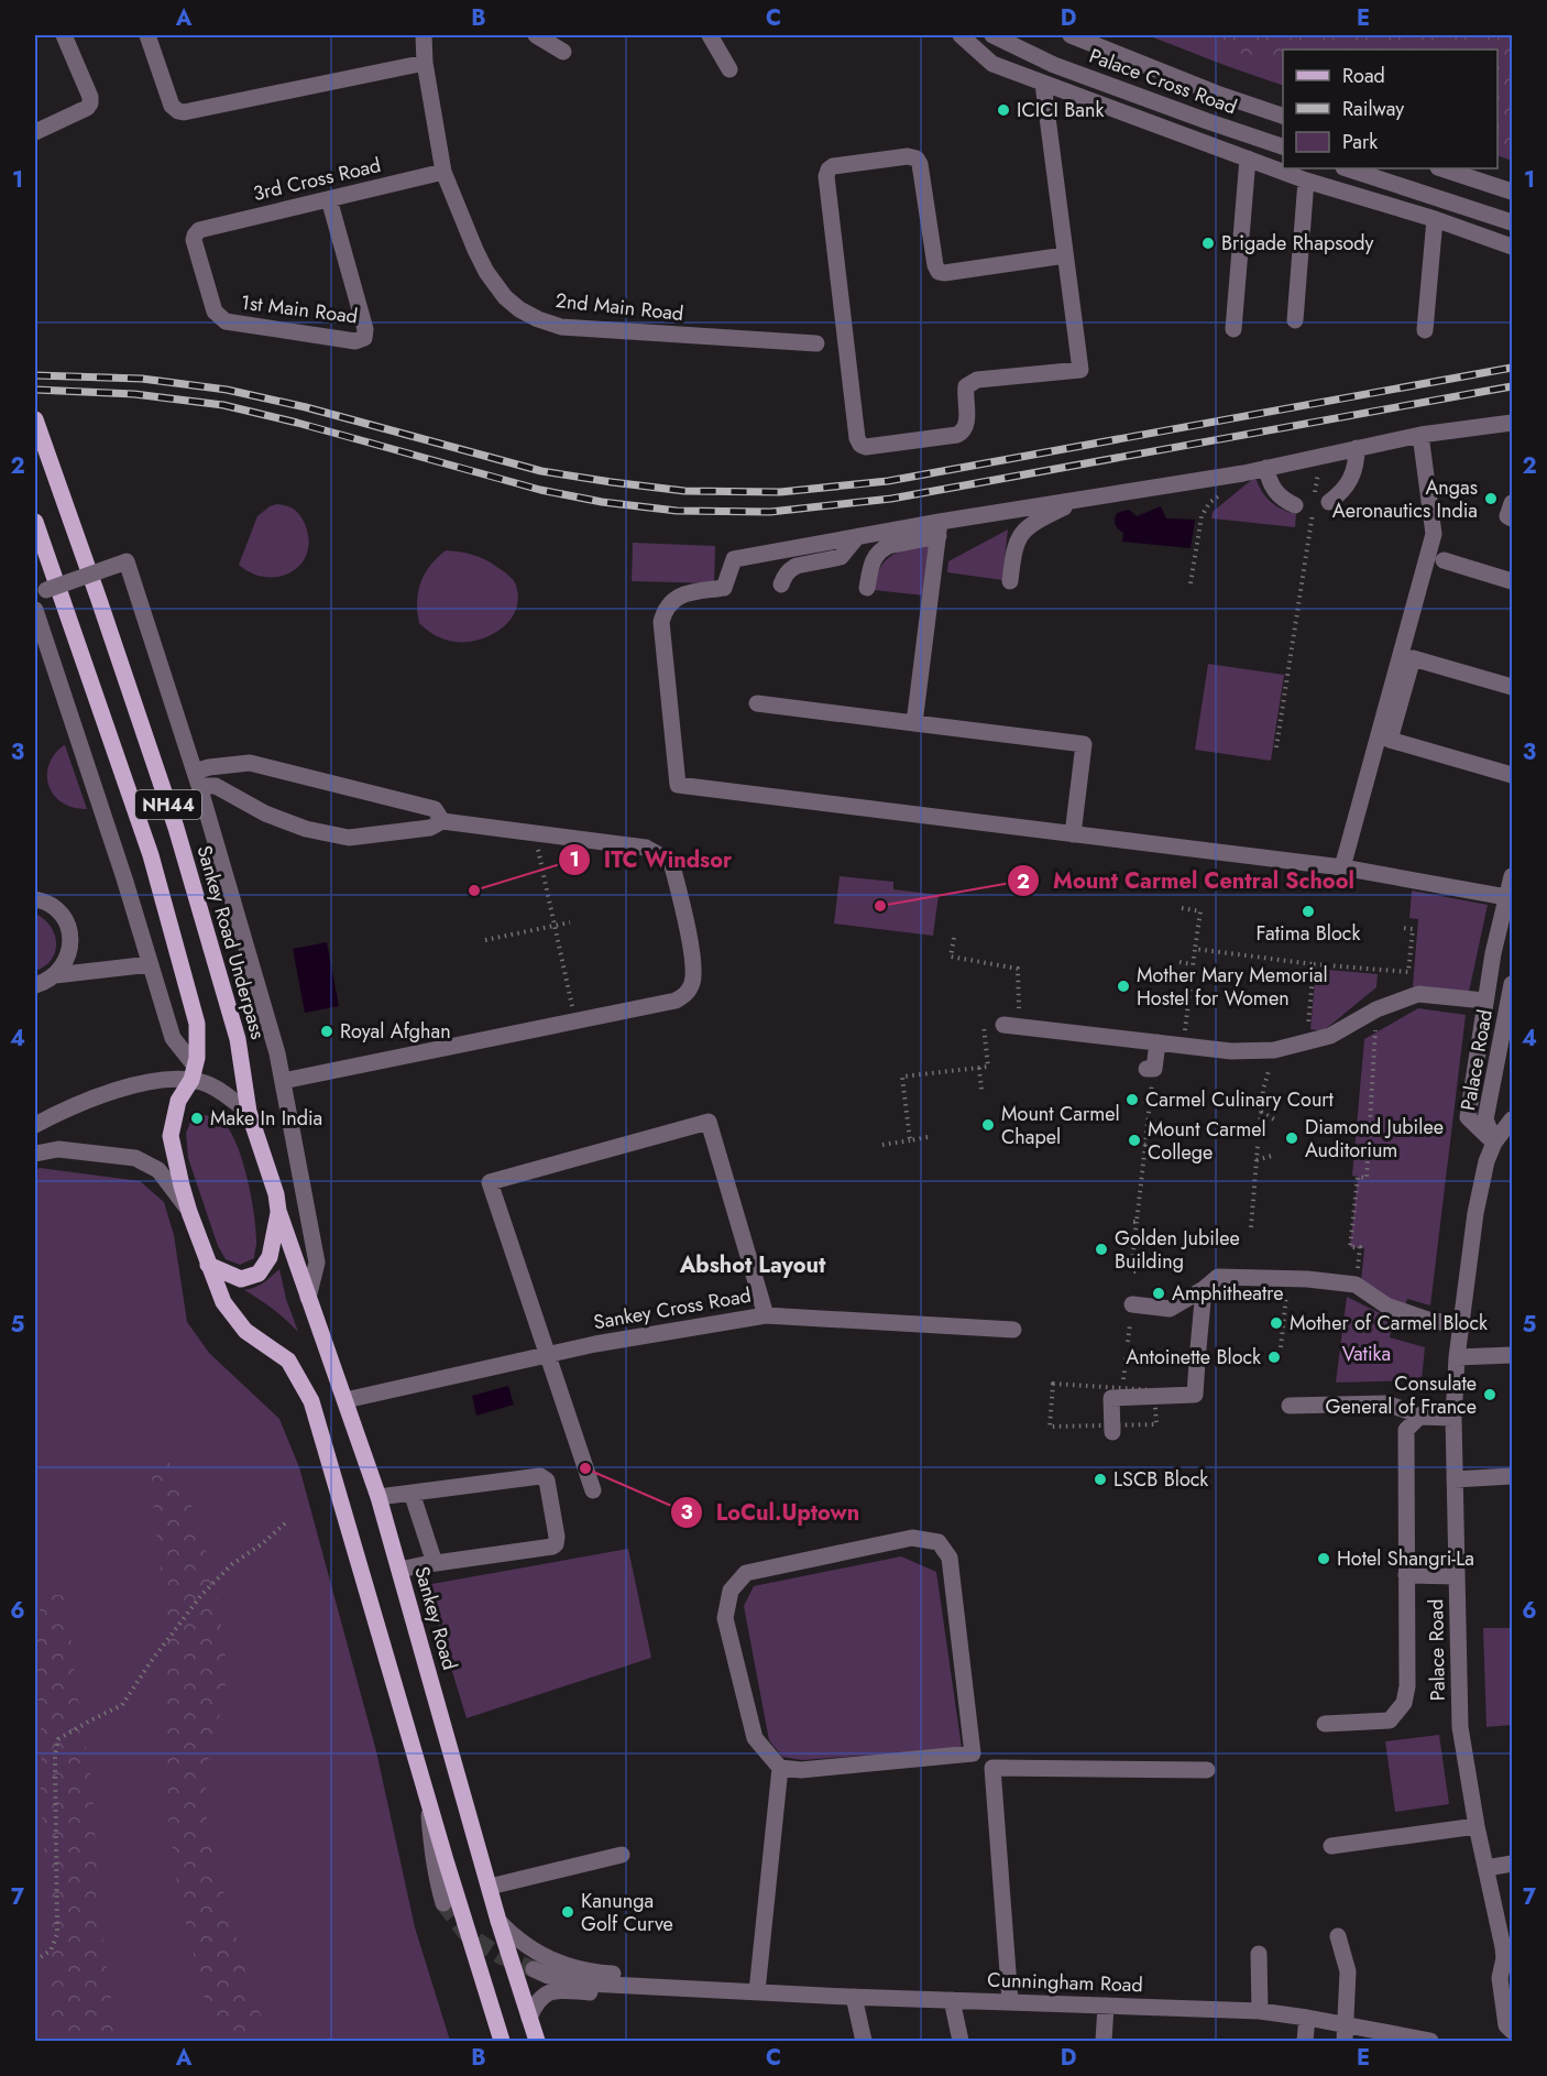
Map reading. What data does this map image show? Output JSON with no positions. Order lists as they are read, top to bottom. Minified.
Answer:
{"streets":{"main road":["NH44","Sankey Road Underpass","Sankey Road"],"street":["Palace Cross Road","3rd Cross Road","2nd Main Road","1st Main Road","Palace Road","Sankey Cross Road","Cunningham Road"]},"crossings":[["3rd Cross Road","2nd Main Road"],["3rd Cross Road","1st Main Road"],["Sankey Road Underpass","Sankey Road"],["Sankey Cross Road","Sankey Road"]],"districts":["Abshot Layout"],"parks":["Vatika"],"places":["ICICI Bank","Brigade Rhapsody","Angas Aeronautics India","ITC Windsor","Mount Carmel Central School","Fatima Block","Mother Mary Memorial Hostel for Women","Royal Afghan","Carmel Culinary Court","Make In India","Mount Carmel Chapel","Diamond Jubilee Auditorium","Mount Carmel College","Golden Jubilee Building","Amphitheatre","Mother of Carmel Block","Antoinette Block","Consulate General of France","LoCul.Uptown","LSCB Block","Hotel Shangri-La","Kanunga Golf Curve"],"legend":["Road","Railway","Park"],"grid":{"columns":["A","B","C","D","E"],"rows":["1","2","3","4","5","6","7"]}}
